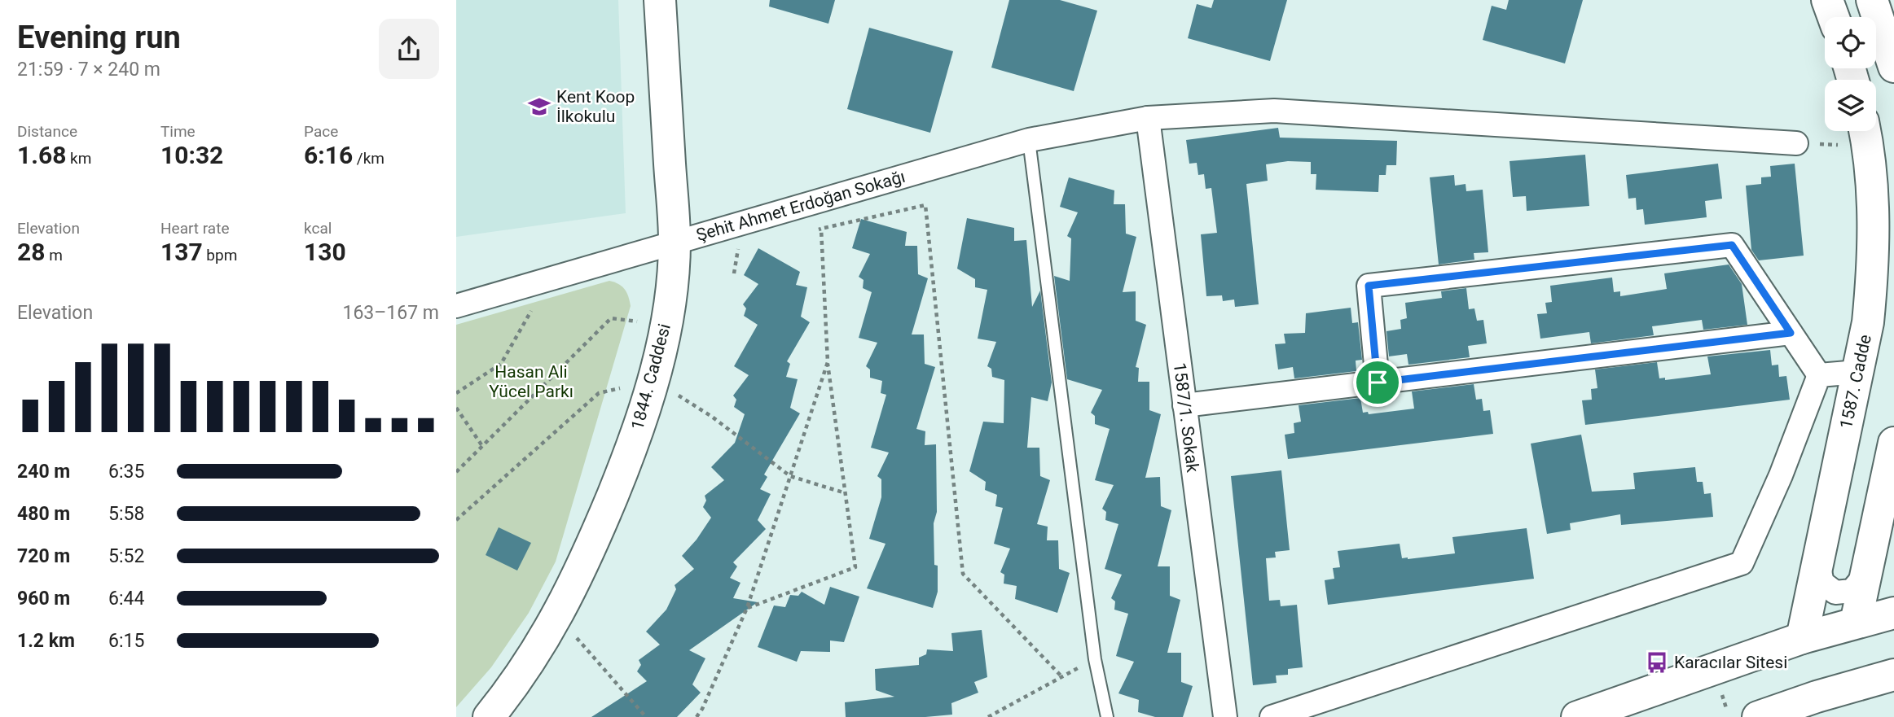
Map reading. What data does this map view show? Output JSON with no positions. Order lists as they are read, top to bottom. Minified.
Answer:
{"streets":{"main road":["1844. Caddesi","1587. Cadde"],"street":["Şehit Ahmet Erdoğan Sokağı","1587/1. Sokak"]},"crossings":[["Şehit Ahmet Erdoğan Sokağı","1844. Caddesi"],["Şehit Ahmet Erdoğan Sokağı","1587/1. Sokak"]],"parks":["Hasan Ali Yücel Parkı"],"places":{"school or university":["Kent Koop İlkokulu"],"bus stop":["Karacılar Sitesi"]},"page":{"heading":["Evening run","21:59 · 7 × 240 m"],"stats":[["Distance","1.68 km"],["Time","10:32"],["Pace","6:16 /km"],["Elevation","28 m"],["Heart rate","137 bpm"],["kcal","130"]],"chart":["Elevation","163–167 m"],"list":[{"name":"240 m","note":"6:35"},{"name":"480 m","note":"5:58"},{"name":"720 m","note":"5:52"},{"name":"960 m","note":"6:44"},{"name":"1.2 km","note":"6:15"}]}}
